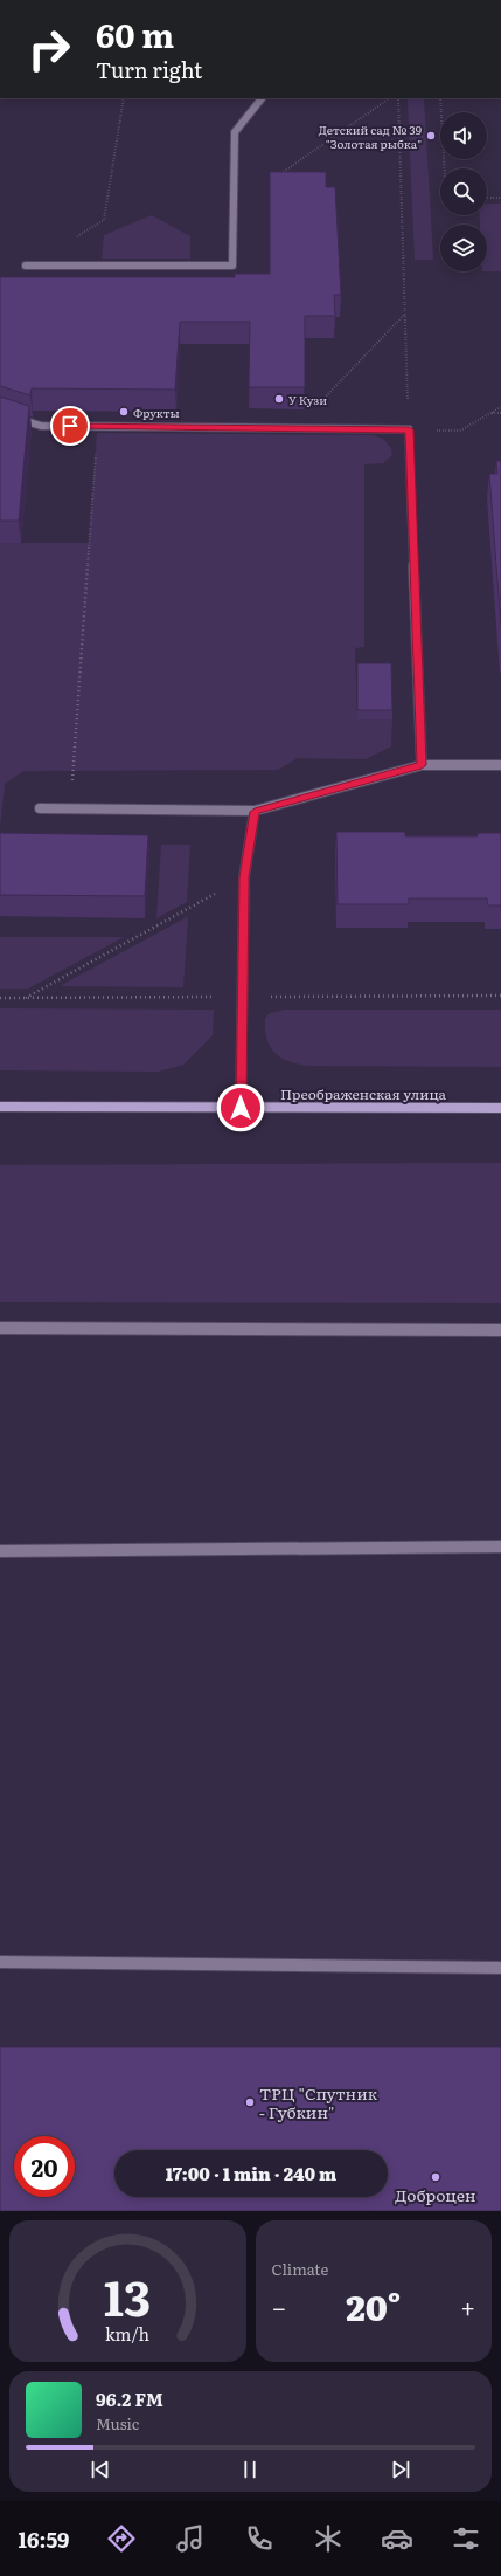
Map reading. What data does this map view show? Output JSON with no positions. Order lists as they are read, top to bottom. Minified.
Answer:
{"streets":{"main road":["Преображенская улица"]},"places":["Детский сад № 39 \"Золотая рыбка\"","У Кузи","Фрукты","ТРЦ \"Спутник - Губкин\"","Доброцен"],"page":{"turn":["60 m","Turn right"],"limit":"20","trip":"17:00 · 1 min · 240 m","tile":"Climate","heat":["−","20°","+"],"song":["96.2 FM","Music"],"tabs":"16:59","gauge":["13","km/h"]}}
